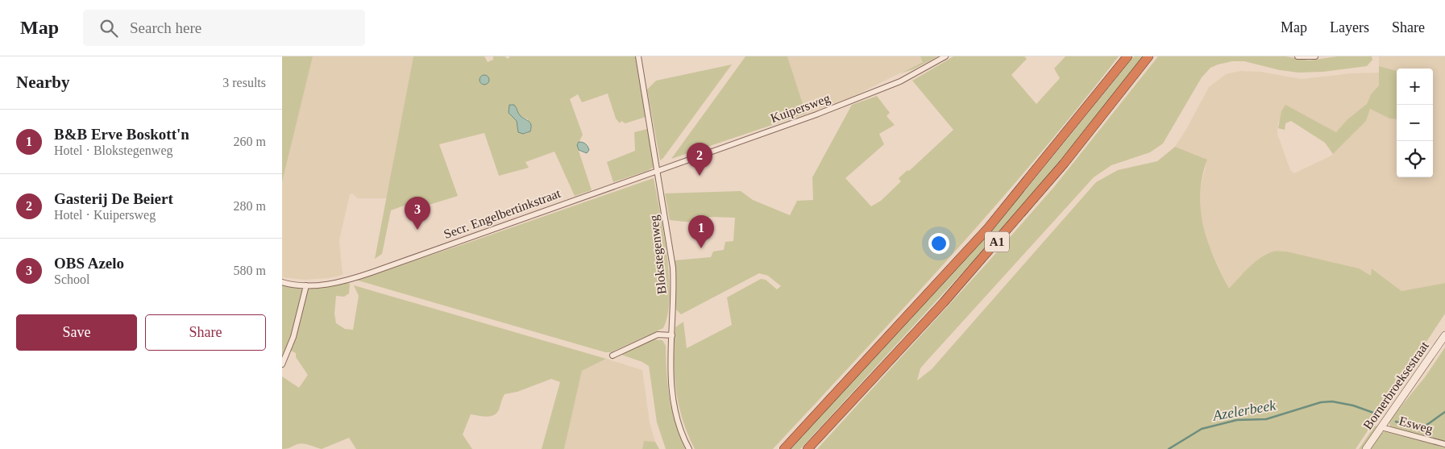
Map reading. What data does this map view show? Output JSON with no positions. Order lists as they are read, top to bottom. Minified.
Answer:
{"streets":{"highway":["A1"],"main road":["Bornerbroeksestraat"],"street":["Kuipersweg","Secr. Engelbertinkstraat","Blokstegenweg","Esweg"]},"crossings":[["Kuipersweg","Secr. Engelbertinkstraat"],["Kuipersweg","Blokstegenweg"],["Secr. Engelbertinkstraat","Blokstegenweg"],["Bornerbroeksestraat","Esweg"]],"water":["Azelerbeek"],"page":{"header":"Map","search":"Search here","nav":["Map","Layers","Share"],"heading":["Nearby","3 results"],"map_buttons":["+","−"],"list":[{"mark":"1","name":"B&B Erve Boskott'n","note":"Hotel · Blokstegenweg","value":"260 m"},{"mark":"2","name":"Gasterij De Beiert","note":"Hotel · Kuipersweg","value":"280 m"},{"mark":"3","name":"OBS Azelo","note":"School","value":"580 m"}],"pins":["2","3","1"],"buttons":["Save","Share"]}}
